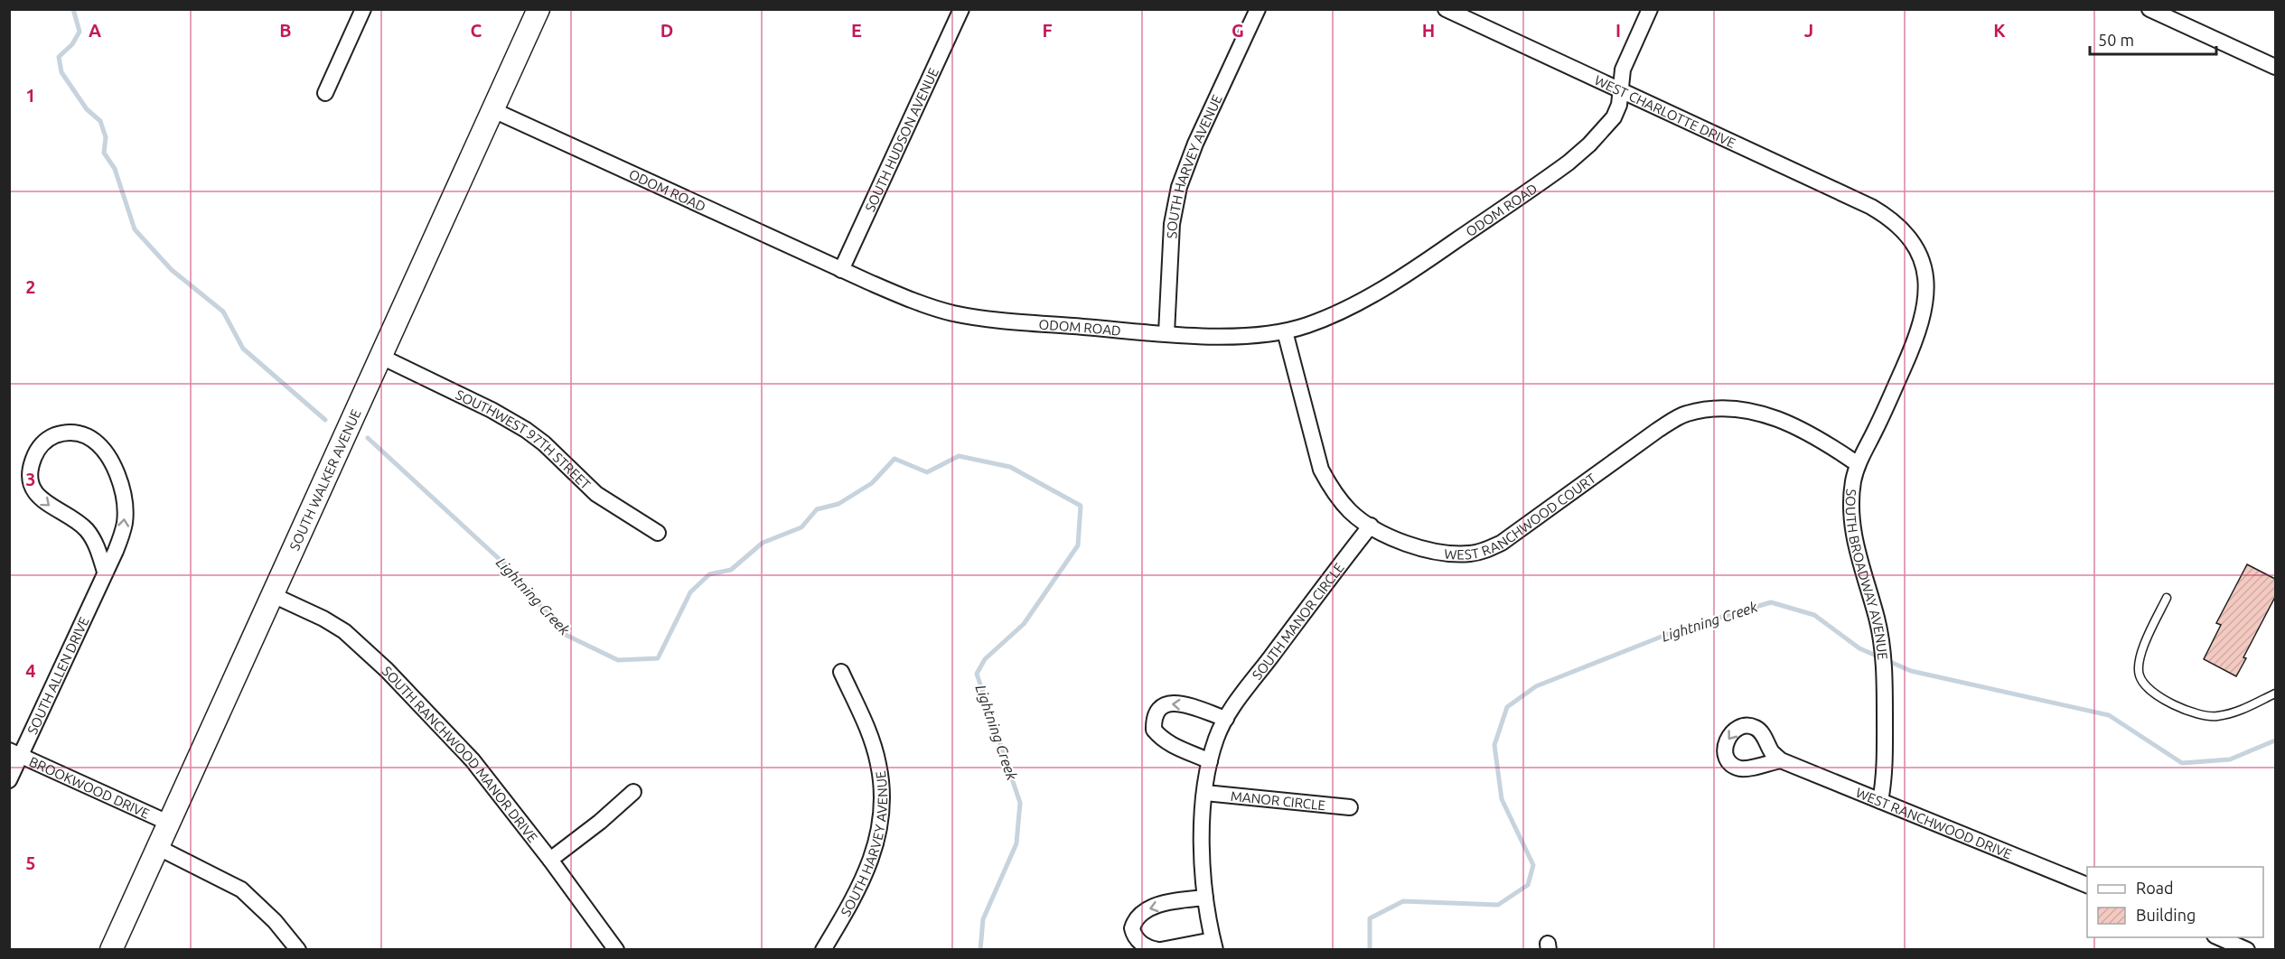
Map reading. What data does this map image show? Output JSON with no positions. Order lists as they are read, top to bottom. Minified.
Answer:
{"streets":{"main road":["SOUTH WALKER AVENUE"],"street":["WEST CHARLOTTE DRIVE","SOUTH HUDSON AVENUE","SOUTH HARVEY AVENUE","ODOM ROAD","SOUTHWEST 97TH STREET","WEST RANCHWOOD COURT","SOUTH BROADWAY AVENUE","SOUTH MANOR CIRCLE","SOUTH ALLEN DRIVE","SOUTH RANCHWOOD MANOR DRIVE","BROOKWOOD DRIVE","MANOR CIRCLE","WEST RANCHWOOD DRIVE"]},"crossings":[["WEST CHARLOTTE DRIVE","ODOM ROAD"],["WEST CHARLOTTE DRIVE","SOUTH BROADWAY AVENUE"],["SOUTH HUDSON AVENUE","ODOM ROAD"],["SOUTH HARVEY AVENUE","ODOM ROAD"],["ODOM ROAD","SOUTH WALKER AVENUE"],["ODOM ROAD","WEST RANCHWOOD COURT"],["SOUTHWEST 97TH STREET","SOUTH WALKER AVENUE"],["SOUTH WALKER AVENUE","SOUTH RANCHWOOD MANOR DRIVE"],["SOUTH WALKER AVENUE","BROOKWOOD DRIVE"],["WEST RANCHWOOD COURT","SOUTH BROADWAY AVENUE"],["WEST RANCHWOOD COURT","SOUTH MANOR CIRCLE"],["SOUTH BROADWAY AVENUE","WEST RANCHWOOD DRIVE"],["SOUTH MANOR CIRCLE","MANOR CIRCLE"],["SOUTH ALLEN DRIVE","BROOKWOOD DRIVE"]],"water":["Lightning Creek"],"legend":["Road","Building"],"scale_bar":"50 m","grid":{"columns":["A","B","C","D","E","F","G","H","I","J","K"],"rows":["1","2","3","4","5"]}}
